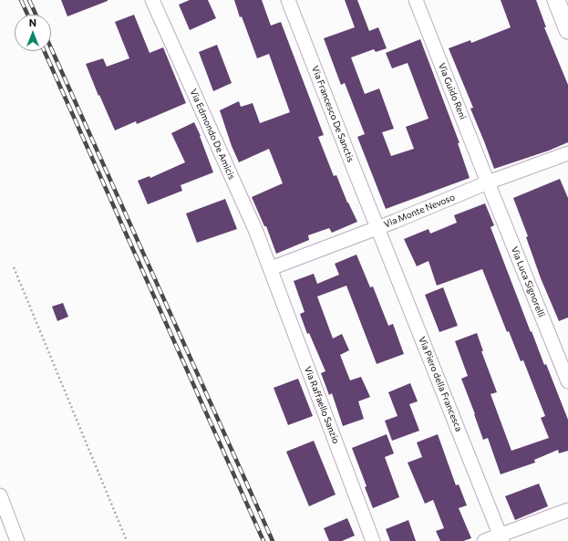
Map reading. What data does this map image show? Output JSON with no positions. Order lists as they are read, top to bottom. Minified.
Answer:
{"streets":{"street":["Via Guido Reni","Via Francesco De Sanctis","Via Edmondo De Amicis","Via Monte Nevoso","Via Luca Signorelli","Via Piero della Francesca","Via Raffaello Sanzio"]},"crossings":[["Via Guido Reni","Via Monte Nevoso"],["Via Guido Reni","Via Luca Signorelli"],["Via Francesco De Sanctis","Via Monte Nevoso"],["Via Francesco De Sanctis","Via Piero della Francesca"],["Via Edmondo De Amicis","Via Monte Nevoso"],["Via Edmondo De Amicis","Via Raffaello Sanzio"],["Via Monte Nevoso","Via Luca Signorelli"],["Via Monte Nevoso","Via Piero della Francesca"],["Via Monte Nevoso","Via Raffaello Sanzio"]],"north":"top"}
